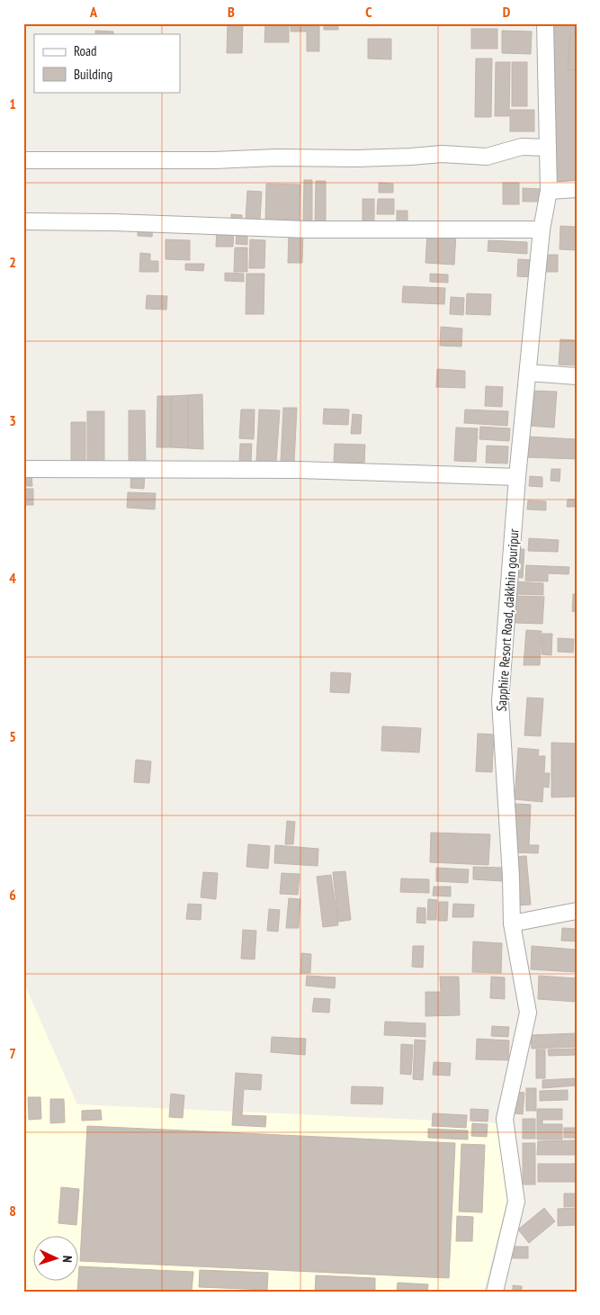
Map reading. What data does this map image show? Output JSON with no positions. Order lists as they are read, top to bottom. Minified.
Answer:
{"streets":{"street":["Sapphire Resort Road, dakkhin gouripur"]},"legend":["Road","Building"],"north":"right","grid":{"columns":["A","B","C","D"],"rows":["1","2","3","4","5","6","7","8"]}}
